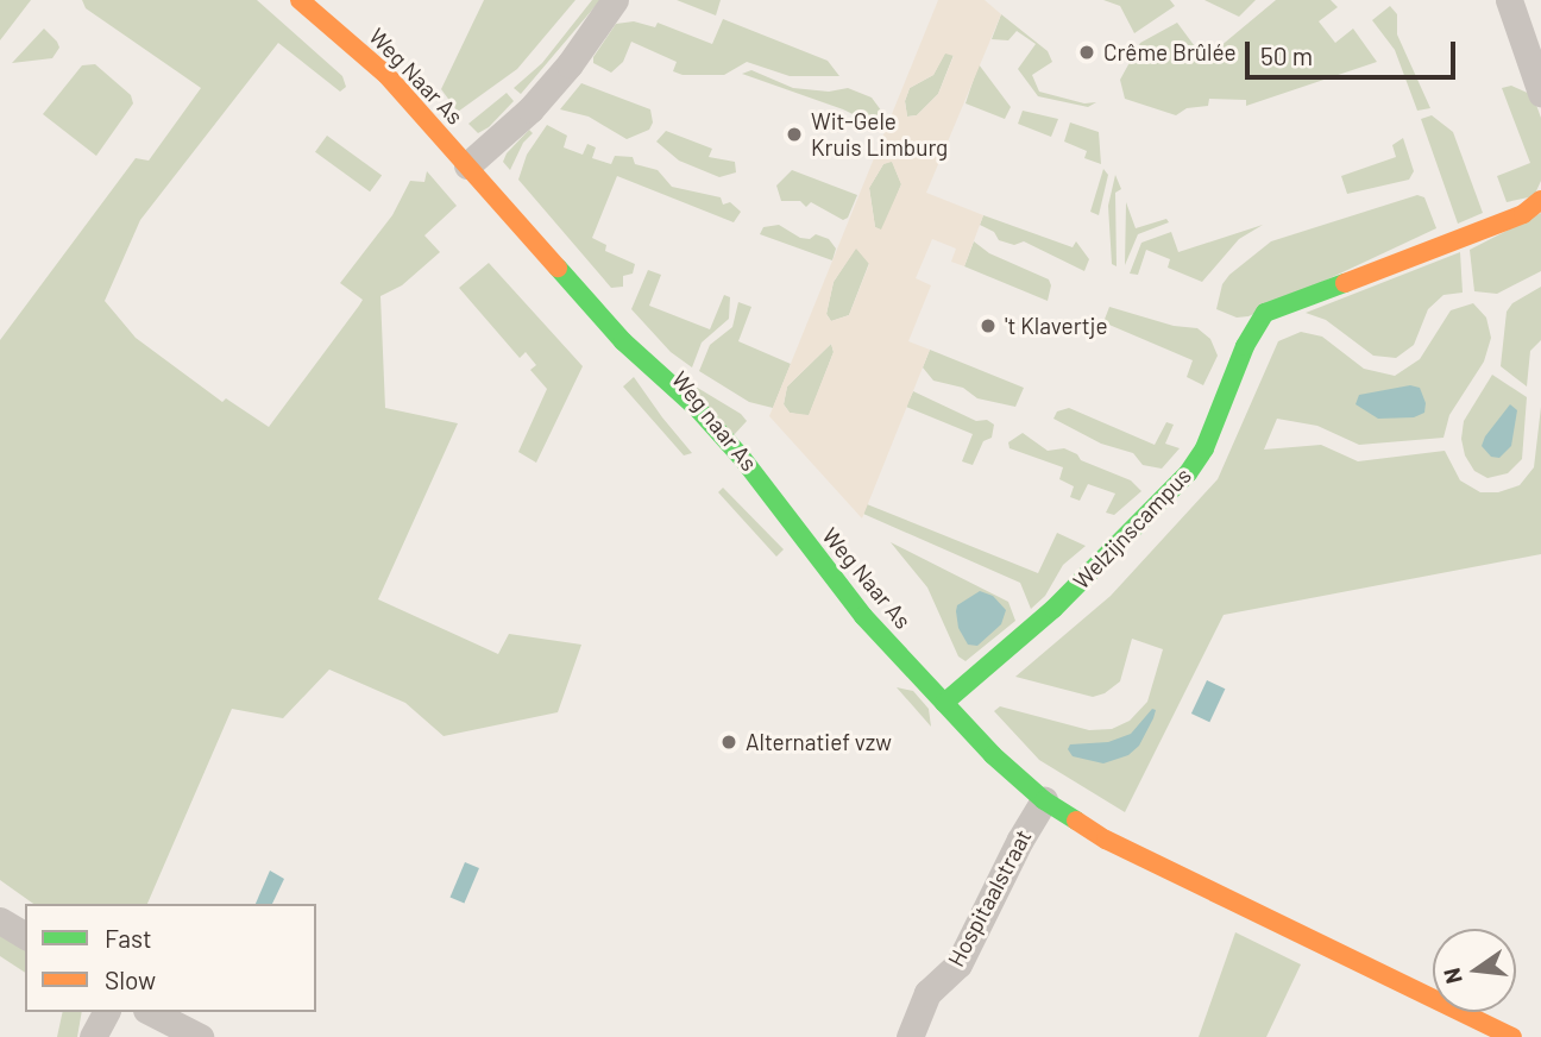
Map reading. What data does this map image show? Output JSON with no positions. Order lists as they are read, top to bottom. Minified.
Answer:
{"streets":{"main road":["Weg Naar As","Weg naar As","Welzijnscampus"],"street":["Hospitaalstraat"]},"crossings":[["Weg Naar As","Weg naar As"],["Weg Naar As","Welzijnscampus"],["Weg Naar As","Hospitaalstraat"]],"places":["Crême Brûlée","Wit-Gele Kruis Limburg","'t Klavertje","Alternatief vzw"],"legend":["Fast","Slow"],"scale_bar":"50 m","north":"left"}
